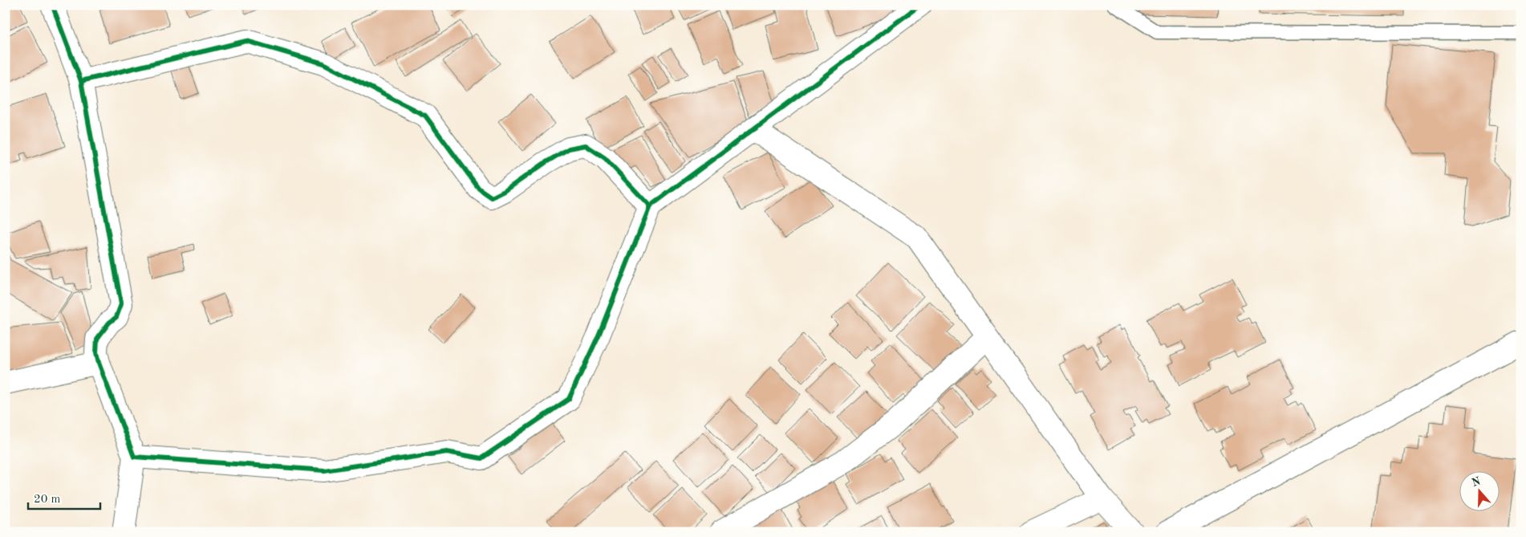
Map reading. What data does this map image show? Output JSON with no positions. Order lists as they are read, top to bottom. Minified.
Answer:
{"scale_bar":"20 m","north":"top"}
